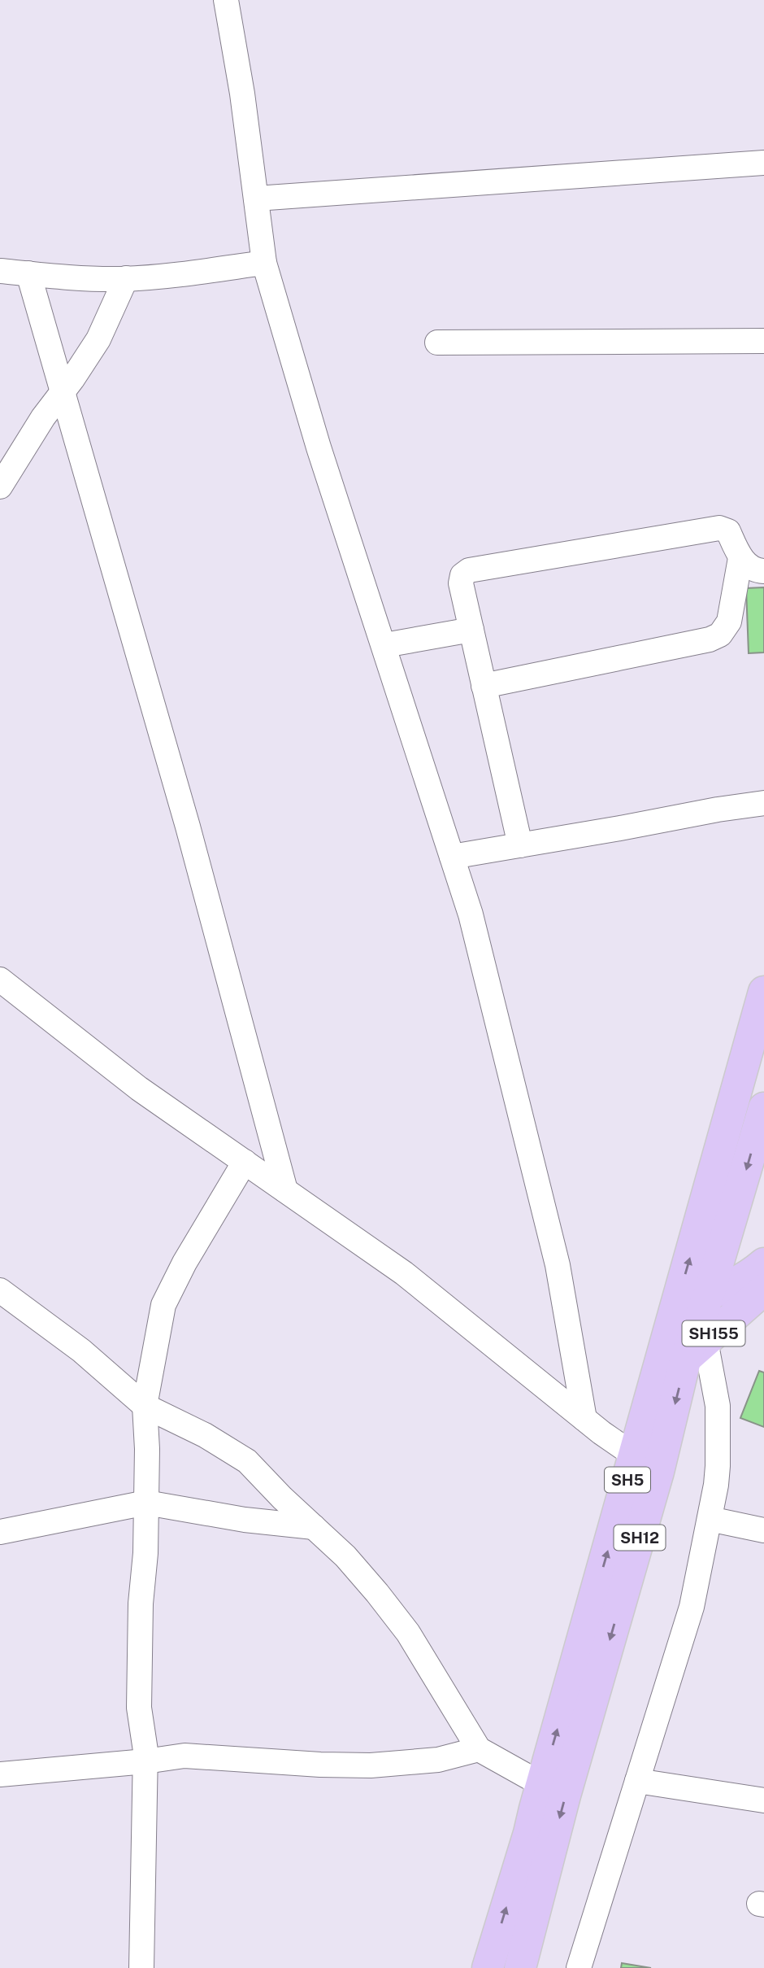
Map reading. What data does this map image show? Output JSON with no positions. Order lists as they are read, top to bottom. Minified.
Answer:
{"streets":{"main road":["SH155","SH5","SH12"]},"crossings":[["SH155","SH5"],["SH155","SH12"],["SH5","SH12"]]}
